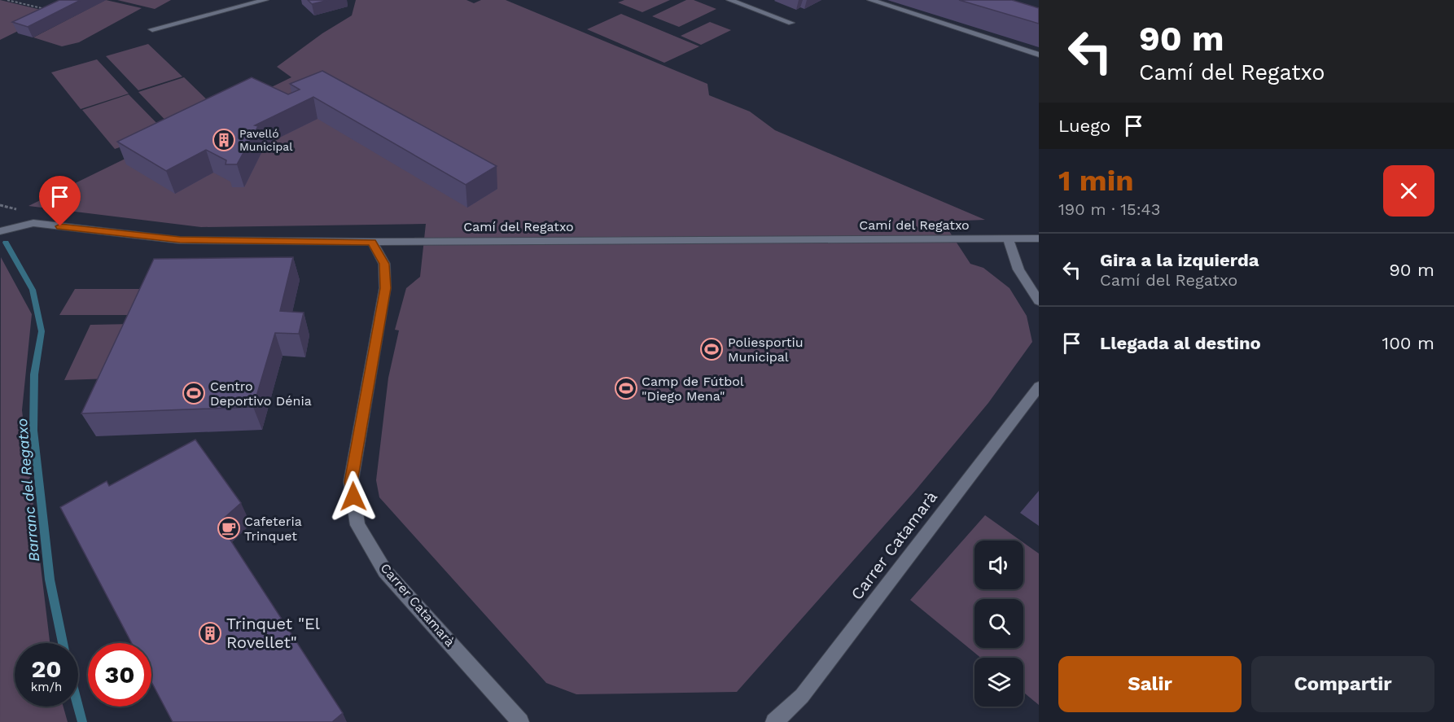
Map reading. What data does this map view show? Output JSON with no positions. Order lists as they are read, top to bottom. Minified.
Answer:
{"streets":{"street":["Camí del Regatxo","Carrer Catamarà"]},"crossings":[["Camí del Regatxo","Carrer Catamarà"]],"water":["Barranc del Regatxo"],"places":{"building":["Pavelló Municipal","Trinquet \"El Rovellet\""],"sports":["Poliesportiu Municipal","Camp de Fútbol \"Diego Mena\"","Centro Deportivo Dénia"],"cafe":["Cafeteria Trinquet"]},"page":{"turn":["90 m","Camí del Regatxo"],"then":"Luego","heading":["1 min","190 m · 15:43"],"list":[{"name":"Gira a la izquierda","note":"Camí del Regatxo","value":"90 m"},{"name":"Llegada al destino","value":"100 m"}],"speed":"20 km/h","limit":"30","buttons":["Salir","Compartir"]}}
